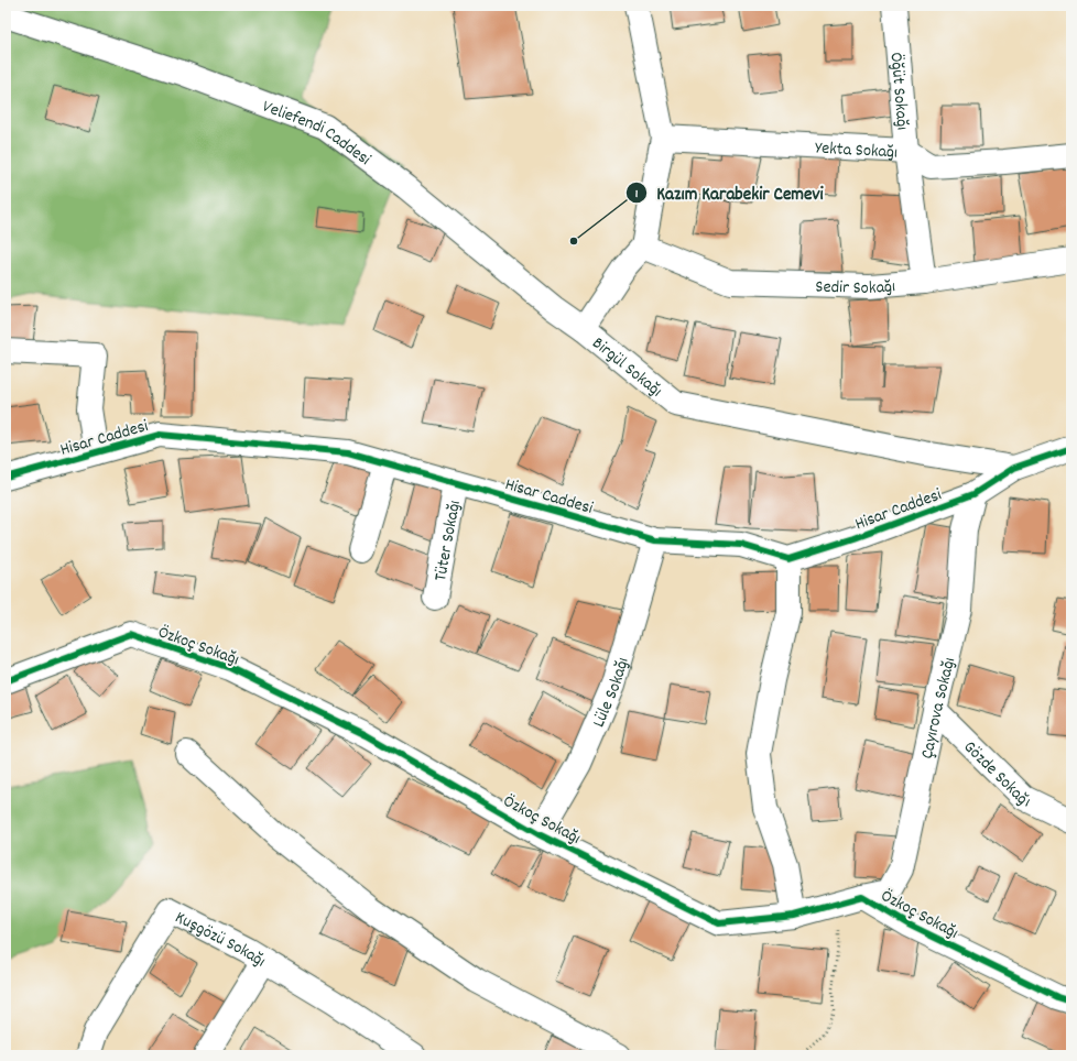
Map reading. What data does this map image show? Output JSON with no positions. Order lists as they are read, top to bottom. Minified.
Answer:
{"streets":{"street":["Öğüt Sokağı","Veliefendi Caddesi","Yekta Sokağı","Sedir Sokağı","Birgül Sokağı","Hisar Caddesi","Tüter Sokağı","Özkoç Sokağı","Lüle Sokağı","Çayırova Sokağı","Gözde Sokağı","Kuşgözü Sokağı"]},"crossings":[["Öğüt Sokağı","Yekta Sokağı"],["Öğüt Sokağı","Sedir Sokağı"],["Veliefendi Caddesi","Birgül Sokağı"],["Sedir Sokağı","Birgül Sokağı"],["Birgül Sokağı","Hisar Caddesi"],["Hisar Caddesi","Tüter Sokağı"],["Hisar Caddesi","Lüle Sokağı"],["Hisar Caddesi","Çayırova Sokağı"],["Özkoç Sokağı","Lüle Sokağı"],["Özkoç Sokağı","Çayırova Sokağı"],["Çayırova Sokağı","Gözde Sokağı"]],"places":["Kazım Karabekir Cemevi"]}
